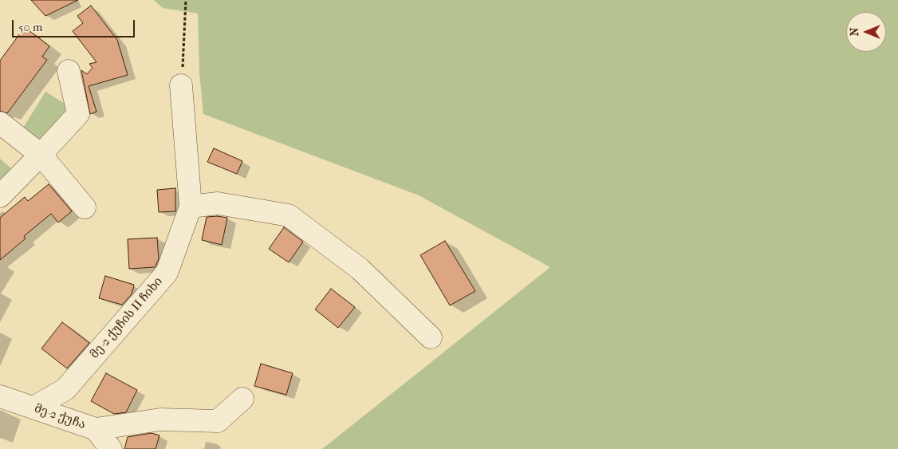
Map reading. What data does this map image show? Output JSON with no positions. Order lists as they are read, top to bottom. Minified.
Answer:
{"streets":{"street":["მე-2 ქუჩის II ჩიხი","მე-2 ქუჩა"]},"crossings":[["მე-2 ქუჩის II ჩიხი","მე-2 ქუჩა"]],"scale_bar":"50 m","north":"left"}
